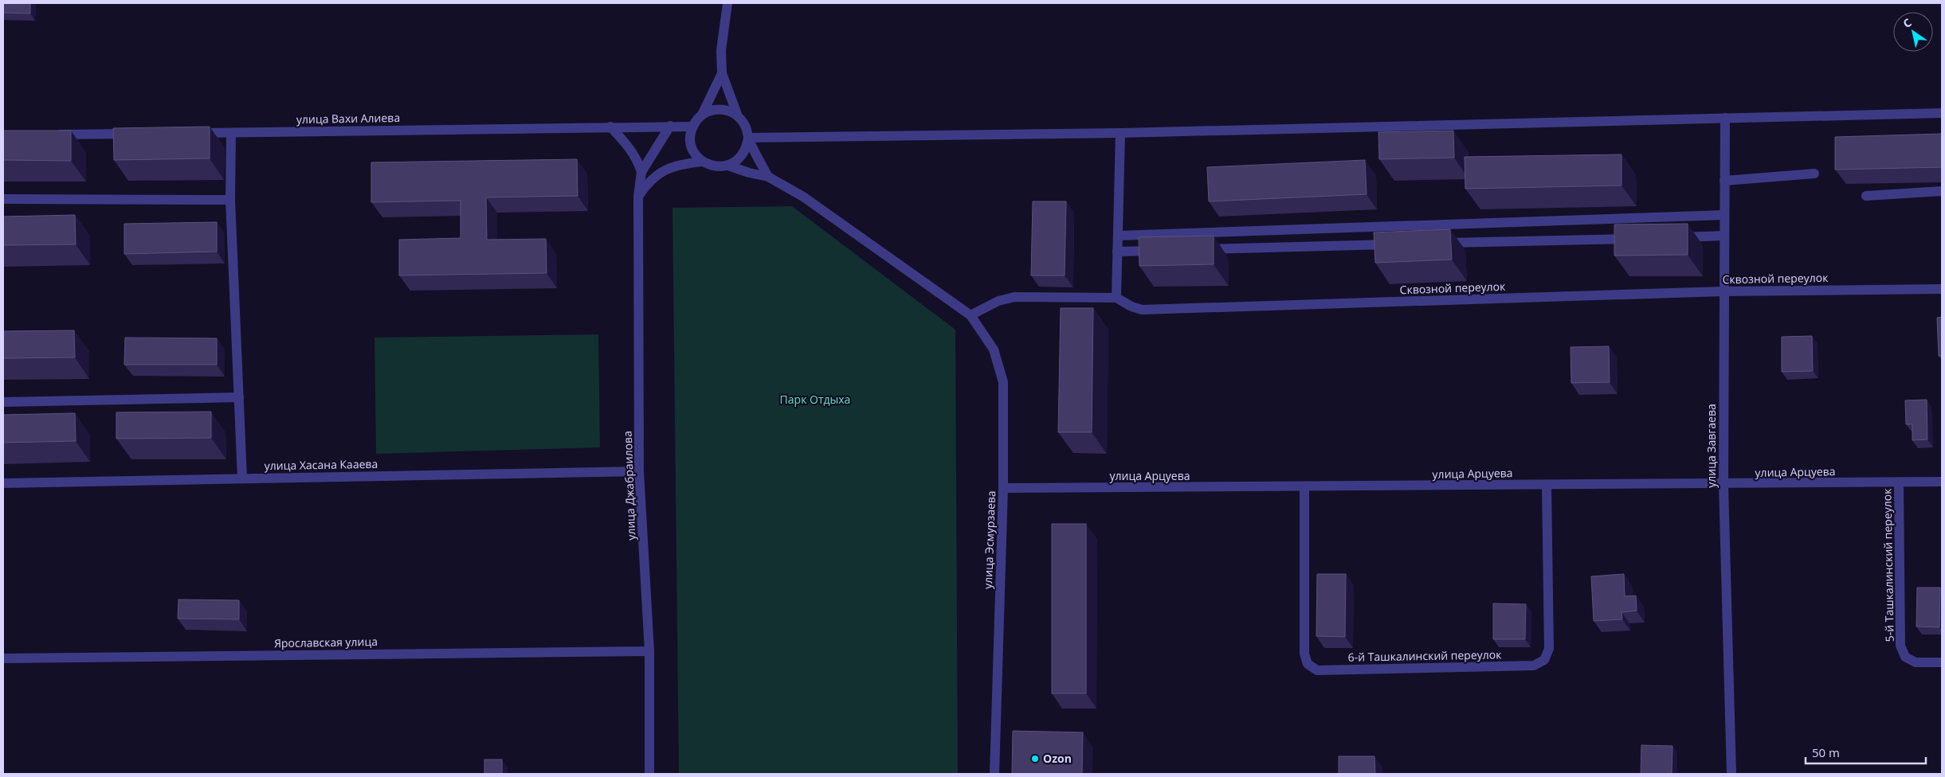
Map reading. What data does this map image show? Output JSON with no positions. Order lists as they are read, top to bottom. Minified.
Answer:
{"streets":{"street":["улица Вахи Алиева","Сквозной переулок","улица Завгаева","улица Хасана Кааева","улица Арцуева","улица Джабраилова","улица Эсмурзаева","5-й Ташкалинский переулок","Ярославская улица","6-й Ташкалинский переулок"]},"crossings":[["улица Вахи Алиева","улица Джабраилова"],["Сквозной переулок","улица Завгаева"],["Сквозной переулок","улица Эсмурзаева"],["улица Завгаева","улица Арцуева"],["улица Хасана Кааева","улица Джабраилова"],["улица Арцуева","улица Эсмурзаева"],["улица Арцуева","5-й Ташкалинский переулок"],["улица Арцуева","6-й Ташкалинский переулок"],["улица Джабраилова","Ярославская улица"]],"parks":["Парк Отдыха"],"places":["Ozon"],"scale_bar":"50 m","north":"top left"}
